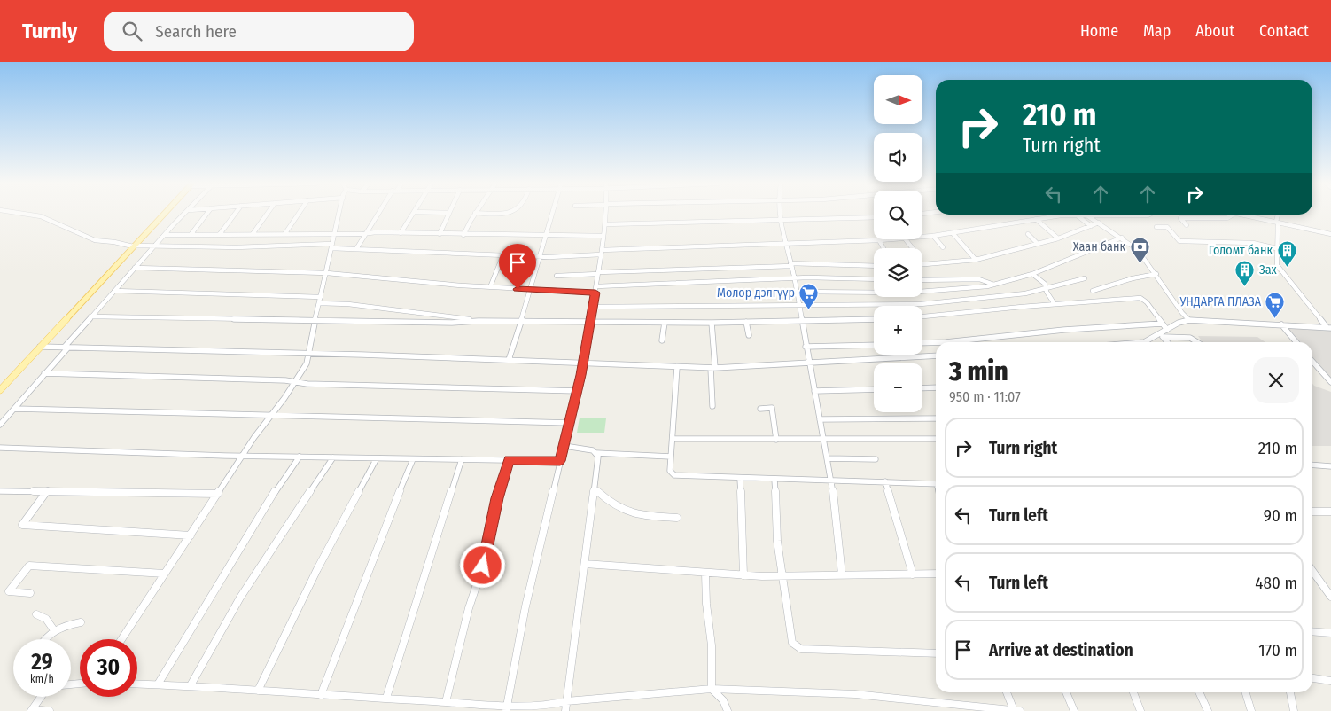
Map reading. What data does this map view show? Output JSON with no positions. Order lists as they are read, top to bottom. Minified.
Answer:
{"places":{"bank":["Хаан банк"],"building":["Голомт банк","Зах"],"supermarket":["Молор дэлгүүр","УНДАРГА ПЛАЗА"]},"north":"right","page":{"header":"Turnly","search":"Search here","nav":["Home","Map","About","Contact"],"map_buttons":["+","−"],"turn":["210 m","Turn right"],"heading":["3 min","950 m · 11:07"],"list":[{"name":"Turn right","value":"210 m"},{"name":"Turn left","value":"90 m"},{"name":"Turn left","value":"480 m"},{"name":"Arrive at destination","value":"170 m"}],"speed":"29 km/h","limit":"30"}}
